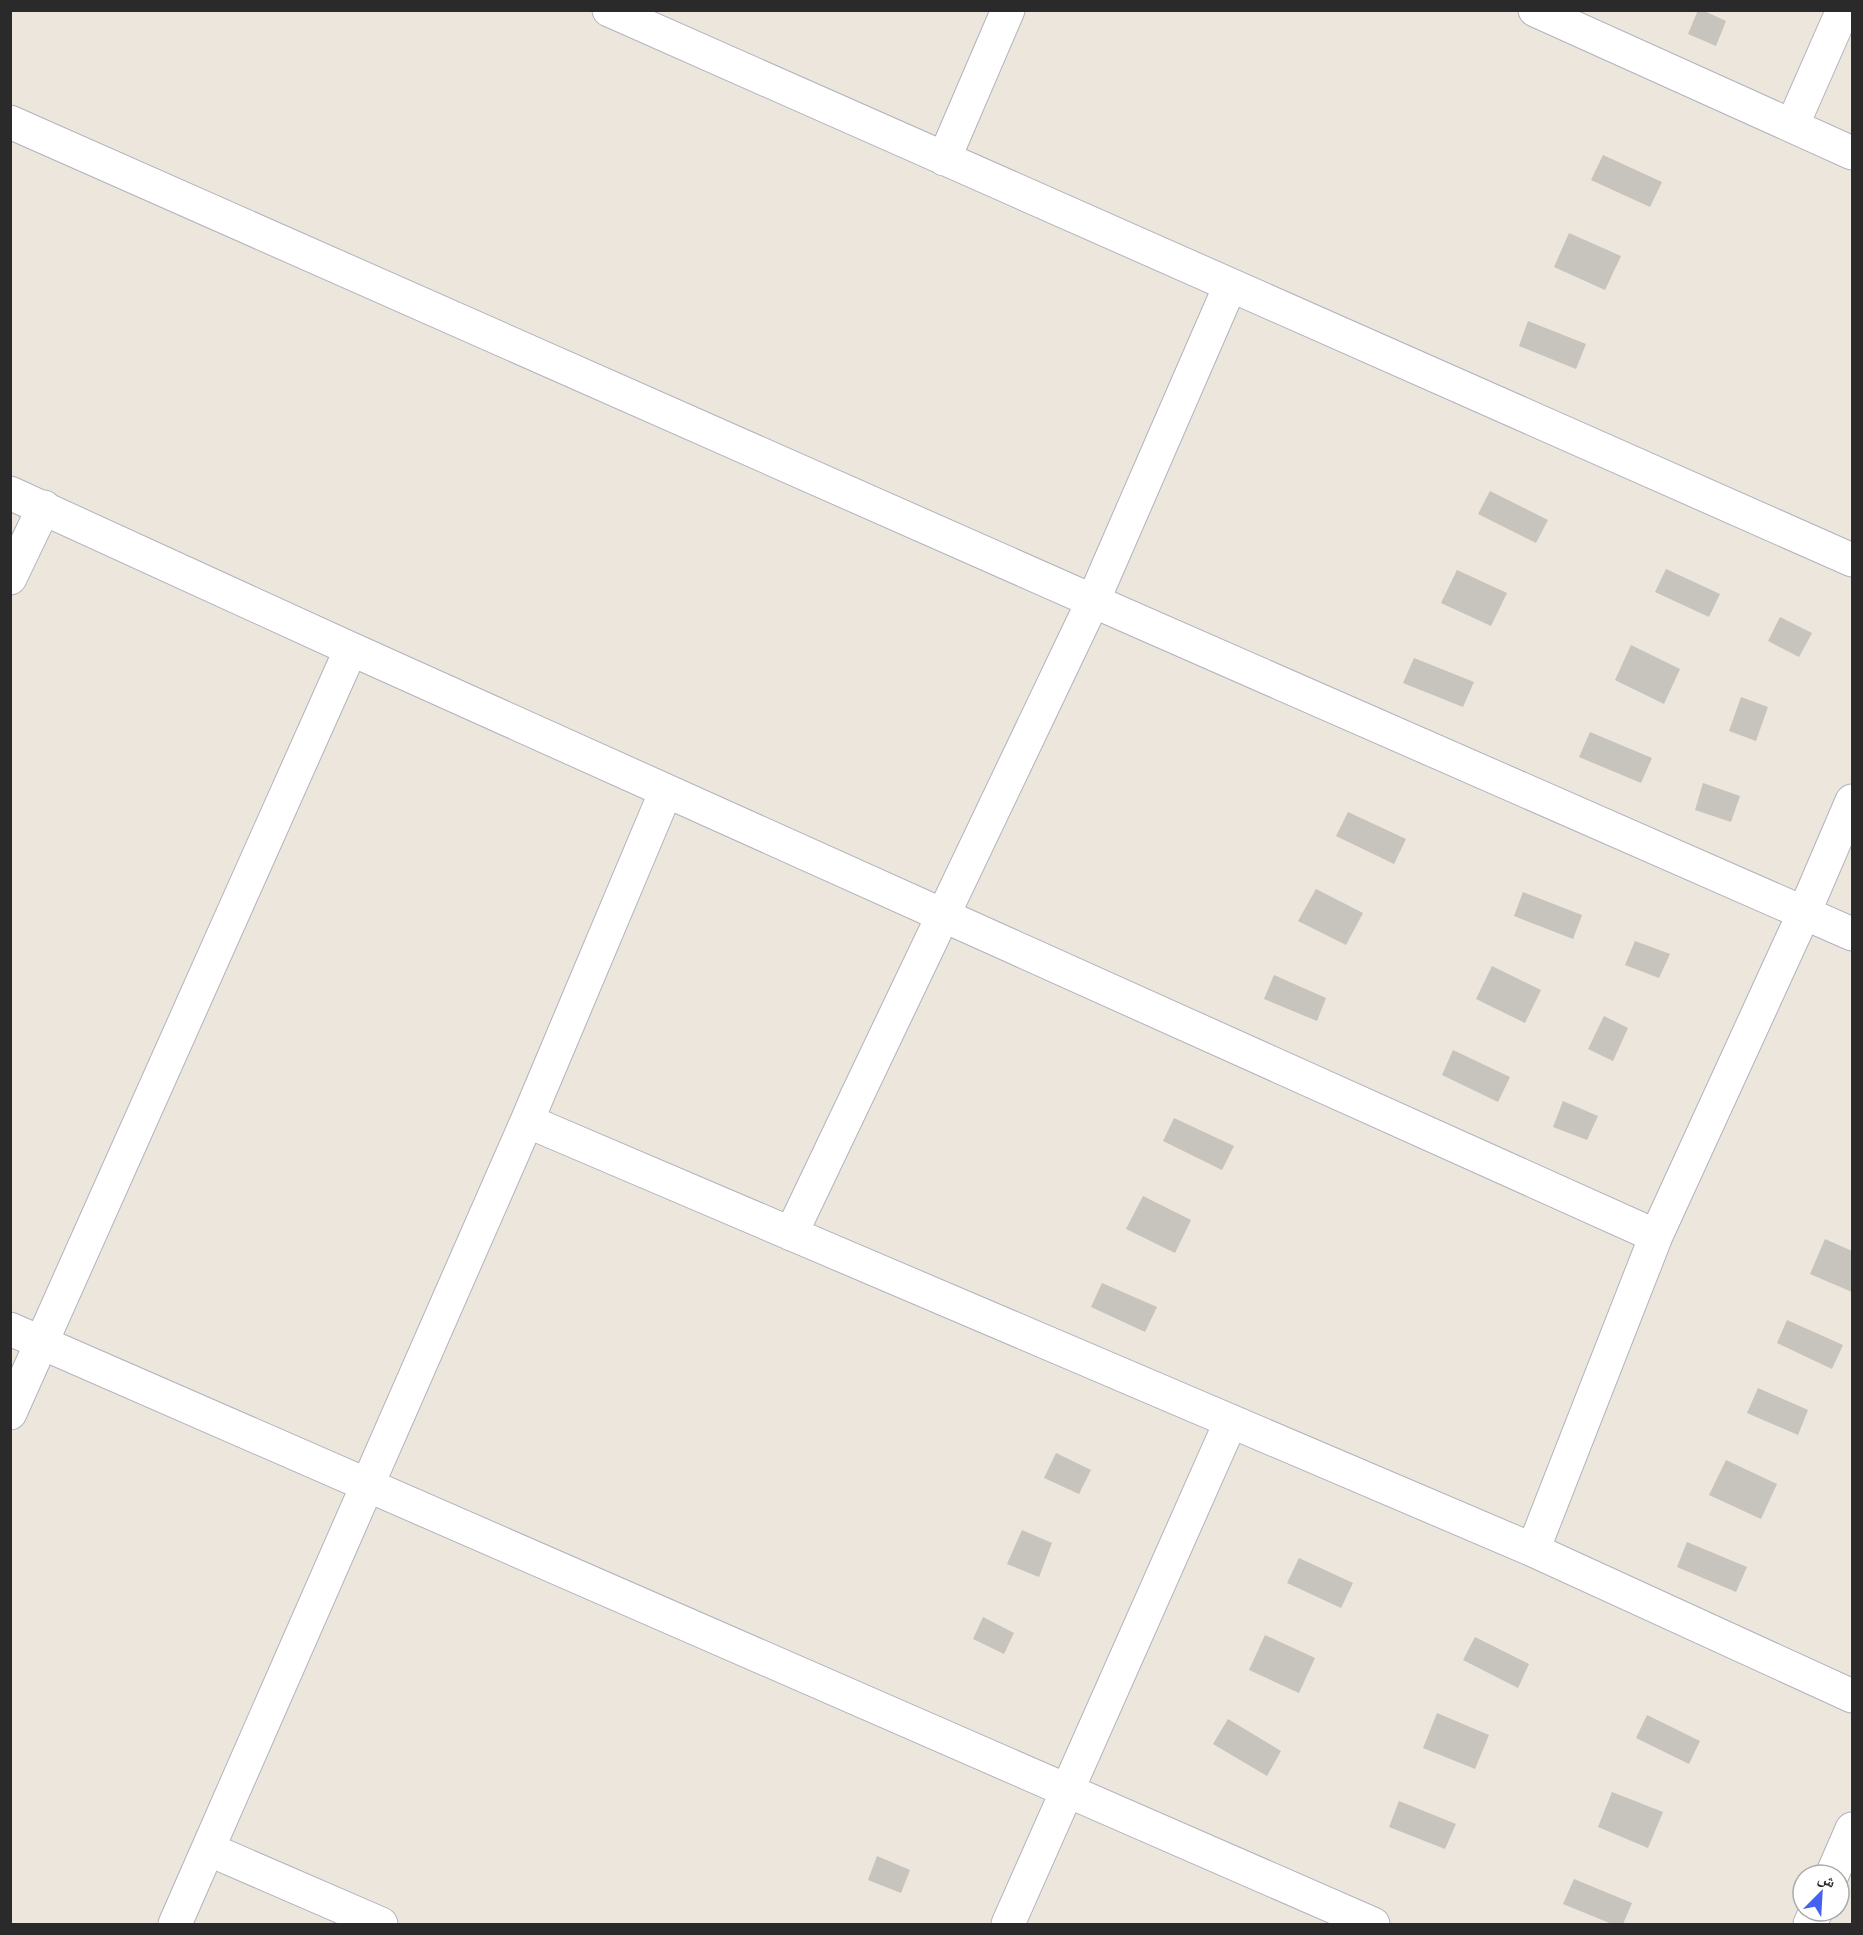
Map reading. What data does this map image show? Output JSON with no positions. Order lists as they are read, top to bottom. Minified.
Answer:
{"north":"top right"}
